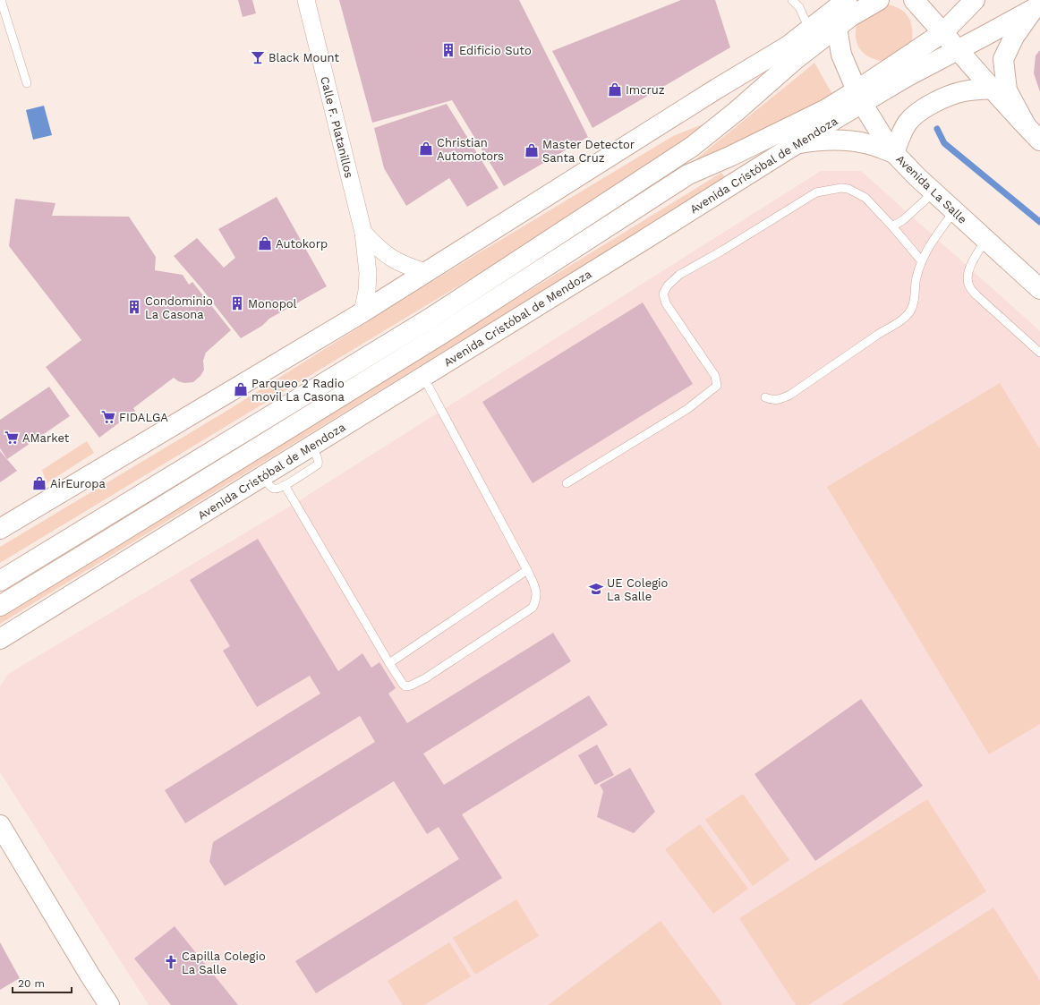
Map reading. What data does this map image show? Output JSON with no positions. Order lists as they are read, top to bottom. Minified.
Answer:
{"streets":{"main road":["Avenida Cristóbal de Mendoza","Avenida La Salle"],"street":["Calle F. Platanillos"]},"crossings":[["Avenida Cristóbal de Mendoza","Avenida La Salle"]],"places":{"building":["Edificio Suto","Monopol","Condominio La Casona"],"bar":["Black Mount"],"shop":["Imcruz","Christian Automotors","Master Detector Santa Cruz","Autokorp","Parqueo 2 Radio movil La Casona","AirEuropa"],"supermarket":["FIDALGA","AMarket"],"school or university":["UE Colegio La Salle"],"church":["Capilla Colegio La Salle"]},"scale_bar":"20 m"}
